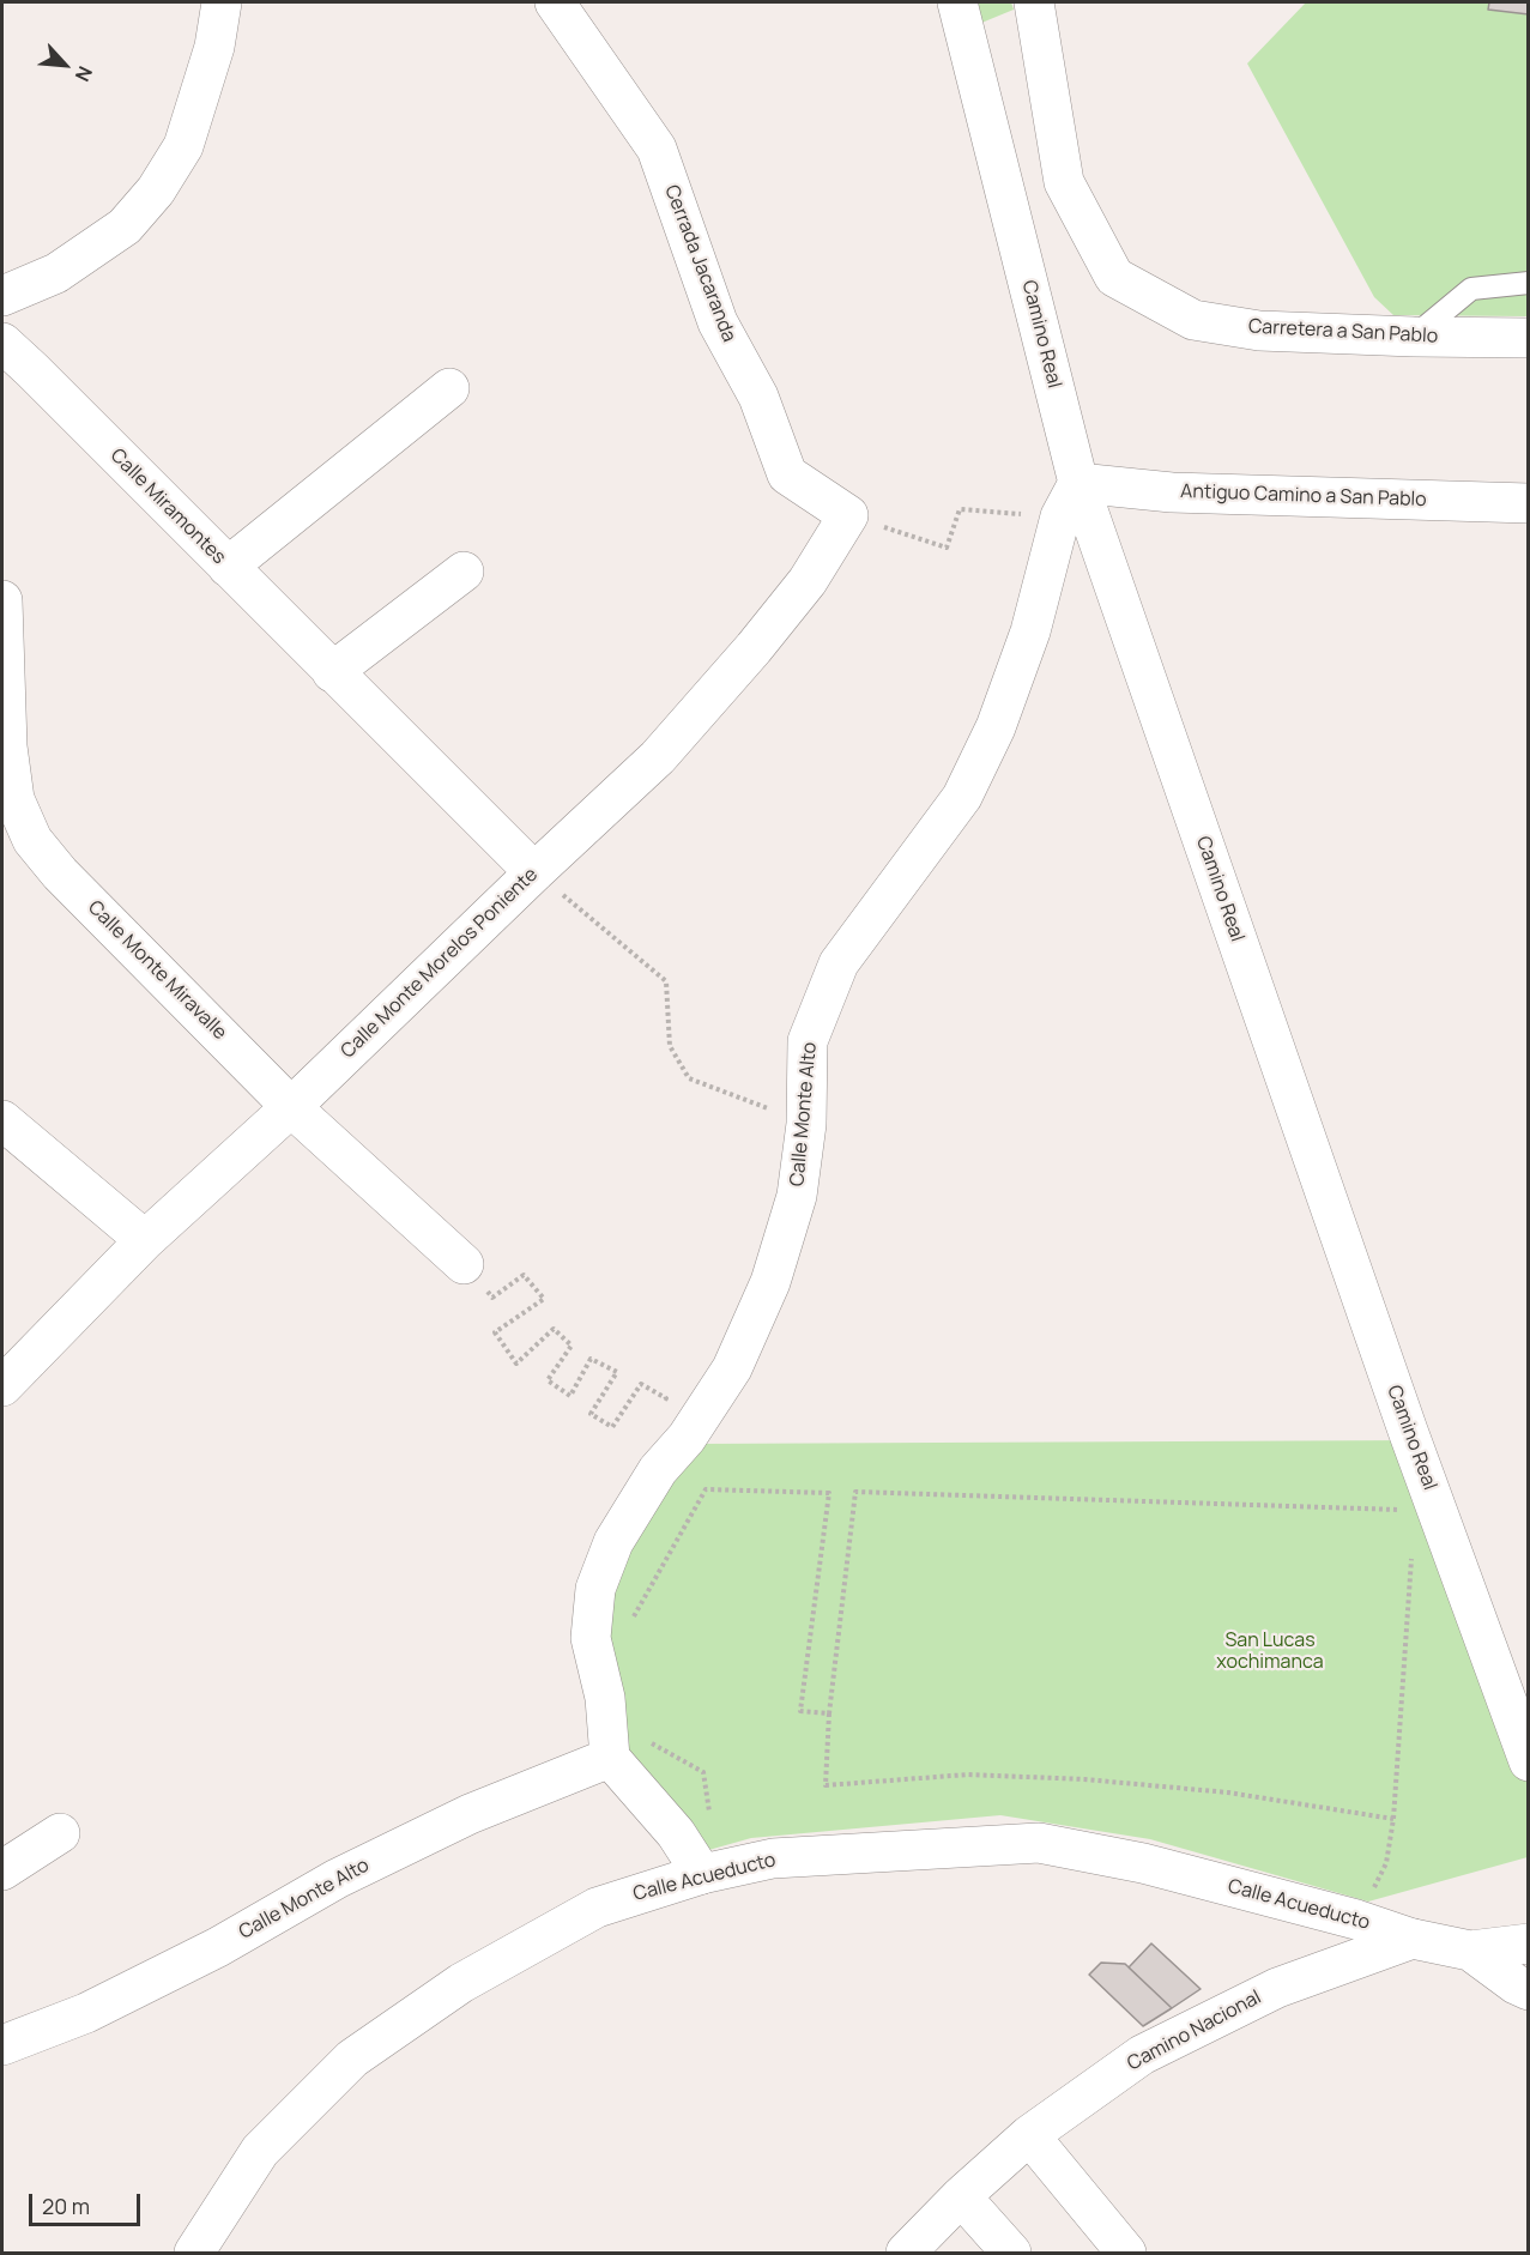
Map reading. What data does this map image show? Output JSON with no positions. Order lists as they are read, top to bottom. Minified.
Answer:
{"streets":{"street":["Cerrada Jacaranda","Carretera a San Pablo","Camino Real","Antiguo Camino a San Pablo","Calle Miramontes","Calle Monte Morelos Poniente","Calle Monte Miravalle","Calle Monte Alto","Calle Acueducto","Camino Nacional"]},"crossings":[["Cerrada Jacaranda","Calle Monte Morelos Poniente"],["Camino Real","Antiguo Camino a San Pablo"],["Camino Real","Calle Monte Alto"],["Antiguo Camino a San Pablo","Calle Monte Alto"],["Calle Miramontes","Calle Monte Morelos Poniente"],["Calle Monte Morelos Poniente","Calle Monte Miravalle"],["Calle Acueducto","Camino Nacional"]],"parks":["San Lucas xochimanca"],"scale_bar":"20 m","north":"bottom right"}
